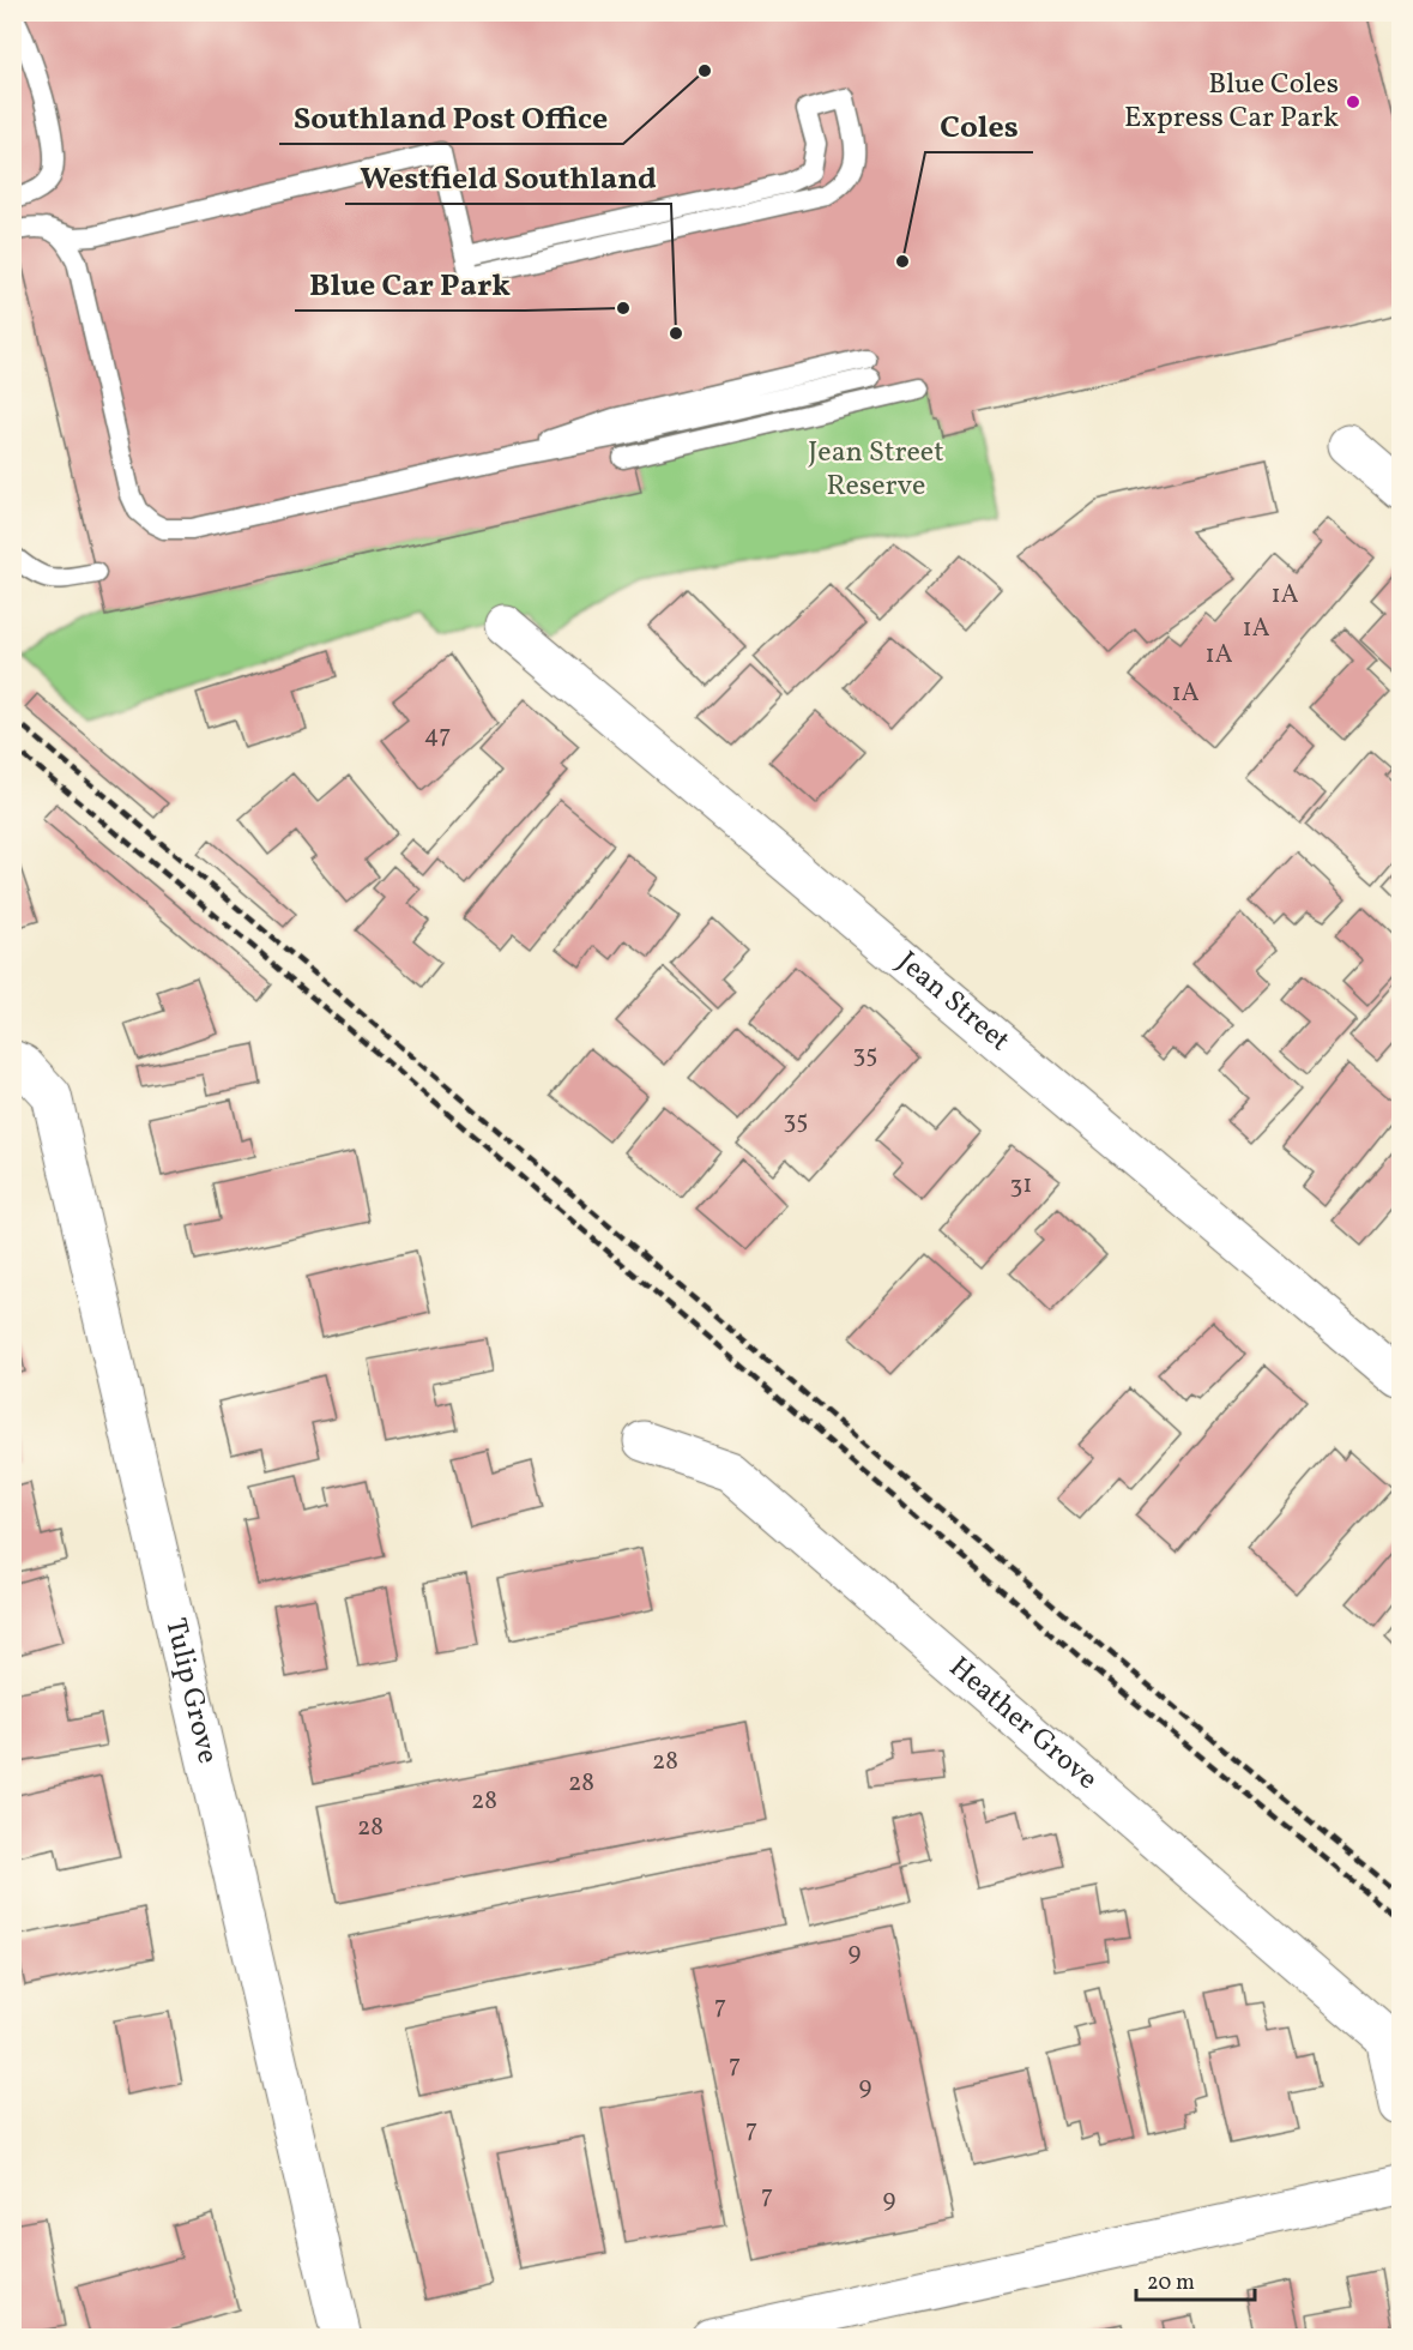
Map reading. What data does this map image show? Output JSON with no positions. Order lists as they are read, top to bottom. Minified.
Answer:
{"streets":{"street":["Jean Street","Tulip Grove","Heather Grove"]},"parks":["Jean Street Reserve"],"places":["Southland Post Office","Blue Coles Express Car Park","Coles","Blue Car Park","Westfield Southland"],"house_numbers":["1A","1A","1A","1A","47","35","35","31","28","28","28","28","9","7","7","9","7","7","9"],"scale_bar":"20 m"}
